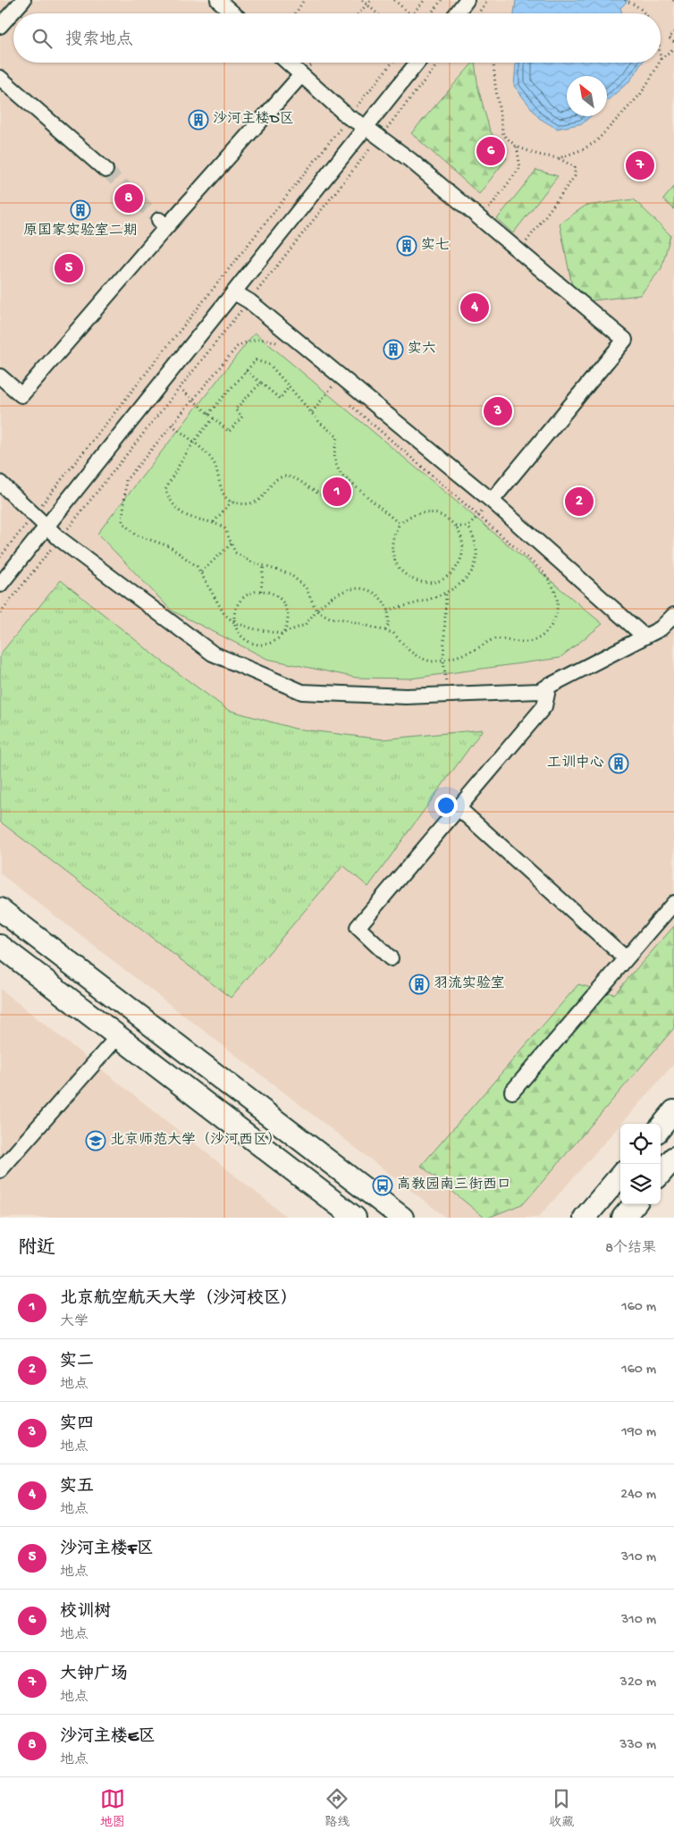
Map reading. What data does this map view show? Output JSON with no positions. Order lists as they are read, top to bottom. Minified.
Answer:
{"places":{"building":["沙河主楼D区","原国家实验室二期","实七","实六","工训中心","羽流实验室"],"school or university":["北京师范大学（沙河西区）"],"bus stop":["高教园南三街西口"]},"north":"top left","page":{"search":"搜索地点","pins":["6","7","8","5","4","3","1","2"],"heading":["附近","8个结果"],"list":[{"mark":"1","name":"北京航空航天大学（沙河校区）","note":"大学","value":"160 m"},{"mark":"2","name":"实二","note":"地点","value":"160 m"},{"mark":"3","name":"实四","note":"地点","value":"190 m"},{"mark":"4","name":"实五","note":"地点","value":"240 m"},{"mark":"5","name":"沙河主楼F区","note":"地点","value":"310 m"},{"mark":"6","name":"校训树","note":"地点","value":"310 m"},{"mark":"7","name":"大钟广场","note":"地点","value":"320 m"},{"mark":"8","name":"沙河主楼E区","note":"地点","value":"330 m"}],"nav":["地图","路线","收藏"]}}
